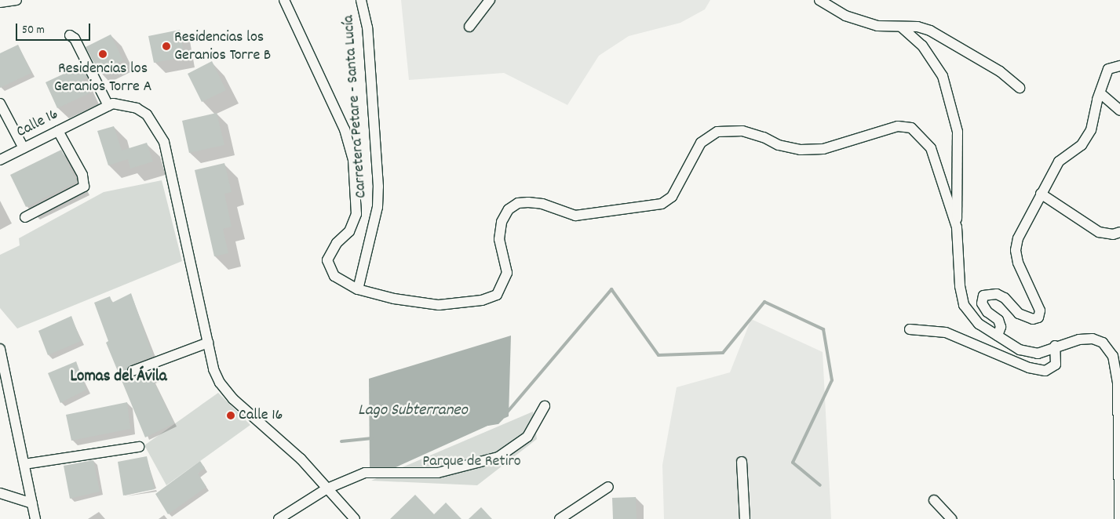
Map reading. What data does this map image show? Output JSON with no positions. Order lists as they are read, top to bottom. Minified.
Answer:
{"streets":{"street":["Carretera Petare - Santa Lucía","Calle 16"]},"districts":["Lomas del Ávila"],"water":["Lago Subterraneo"],"parks":["Parque de Retiro"],"places":["Residencias los Geranios Torre B","Residencias los Geranios Torre A","Calle 16"],"scale_bar":"50 m"}
